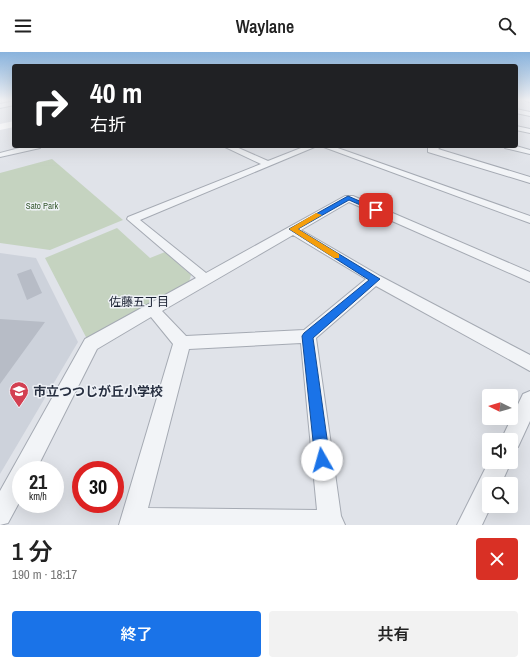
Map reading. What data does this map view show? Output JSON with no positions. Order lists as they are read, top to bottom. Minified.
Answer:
{"districts":["佐藤五丁目"],"parks":["Sato Park"],"places":{"school or university":["市立つつじが丘小学校"]},"north":"left","page":{"header":"Waylane","turn":["40 m","右折"],"speed":"21 km/h","limit":"30","heading":["1 分","190 m · 18:17"],"buttons":["終了","共有"]}}
